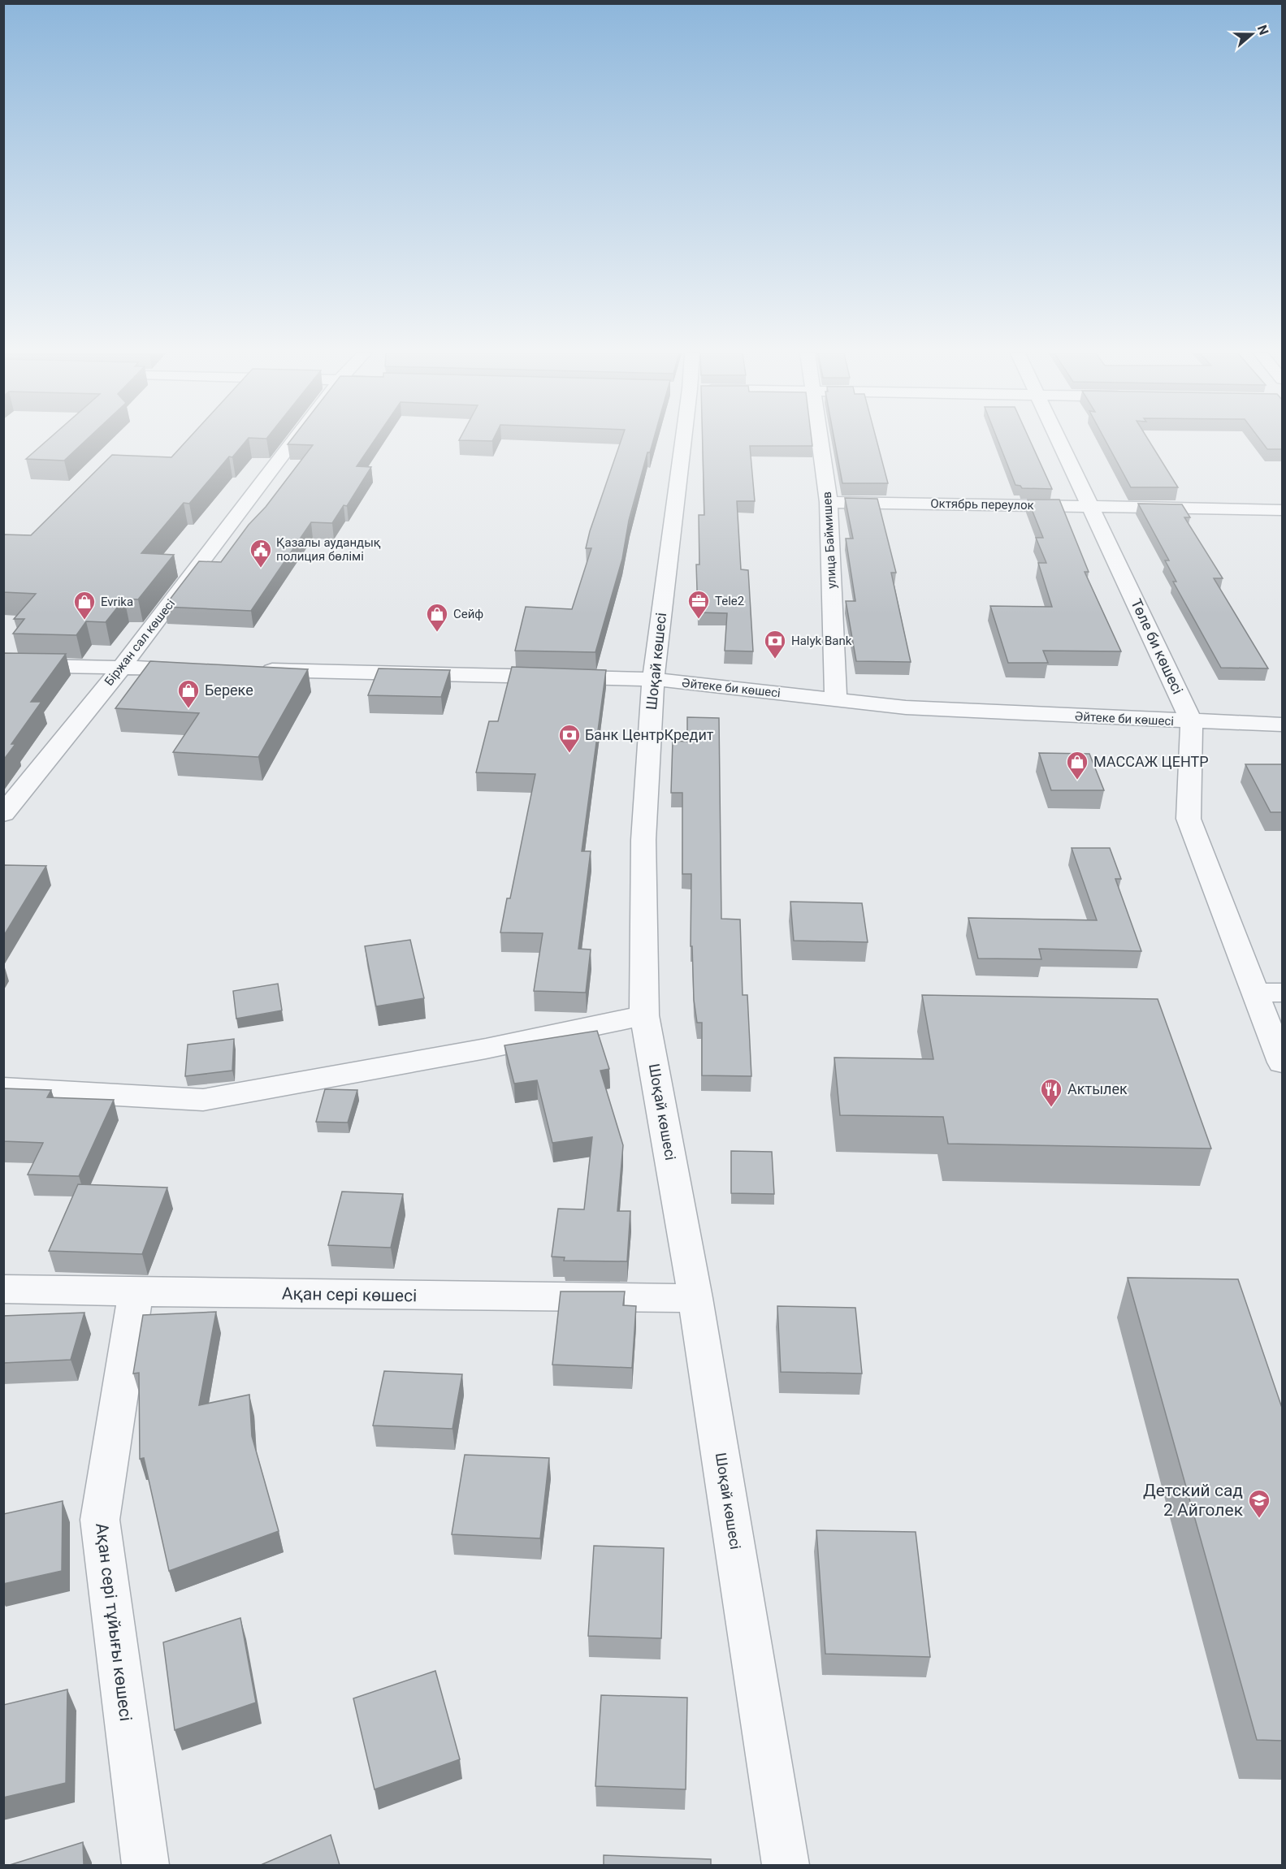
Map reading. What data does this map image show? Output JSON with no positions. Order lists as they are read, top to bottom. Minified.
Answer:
{"streets":{"street":["Октябрь переулок","улица Баймишев","Біржан сал көшесі","Төле би көшесі","Шоқай көшесі","Әйтеке би көшесі","Ақан сері көшесі","Ақан сері тұйығы көшесі"]},"crossings":[["Октябрь переулок","улица Баймишев"],["Октябрь переулок","Төле би көшесі"],["улица Баймишев","Әйтеке би көшесі"],["Төле би көшесі","Әйтеке би көшесі"],["Шоқай көшесі","Әйтеке би көшесі"],["Шоқай көшесі","Ақан сері көшесі"],["Ақан сері көшесі","Ақан сері тұйығы көшесі"]],"places":{"public building":["Қазалы аудандық полиция бөлімі"],"office":["Tele2"],"shop":["Evrika","Сейф","Береке","МАССАЖ ЦЕНТР"],"bank":["Halyk Bank","Банк ЦентрКредит"],"restaurant":["Актылек"],"school or university":["Детский сад 2 Айголек"]},"north":"right"}
